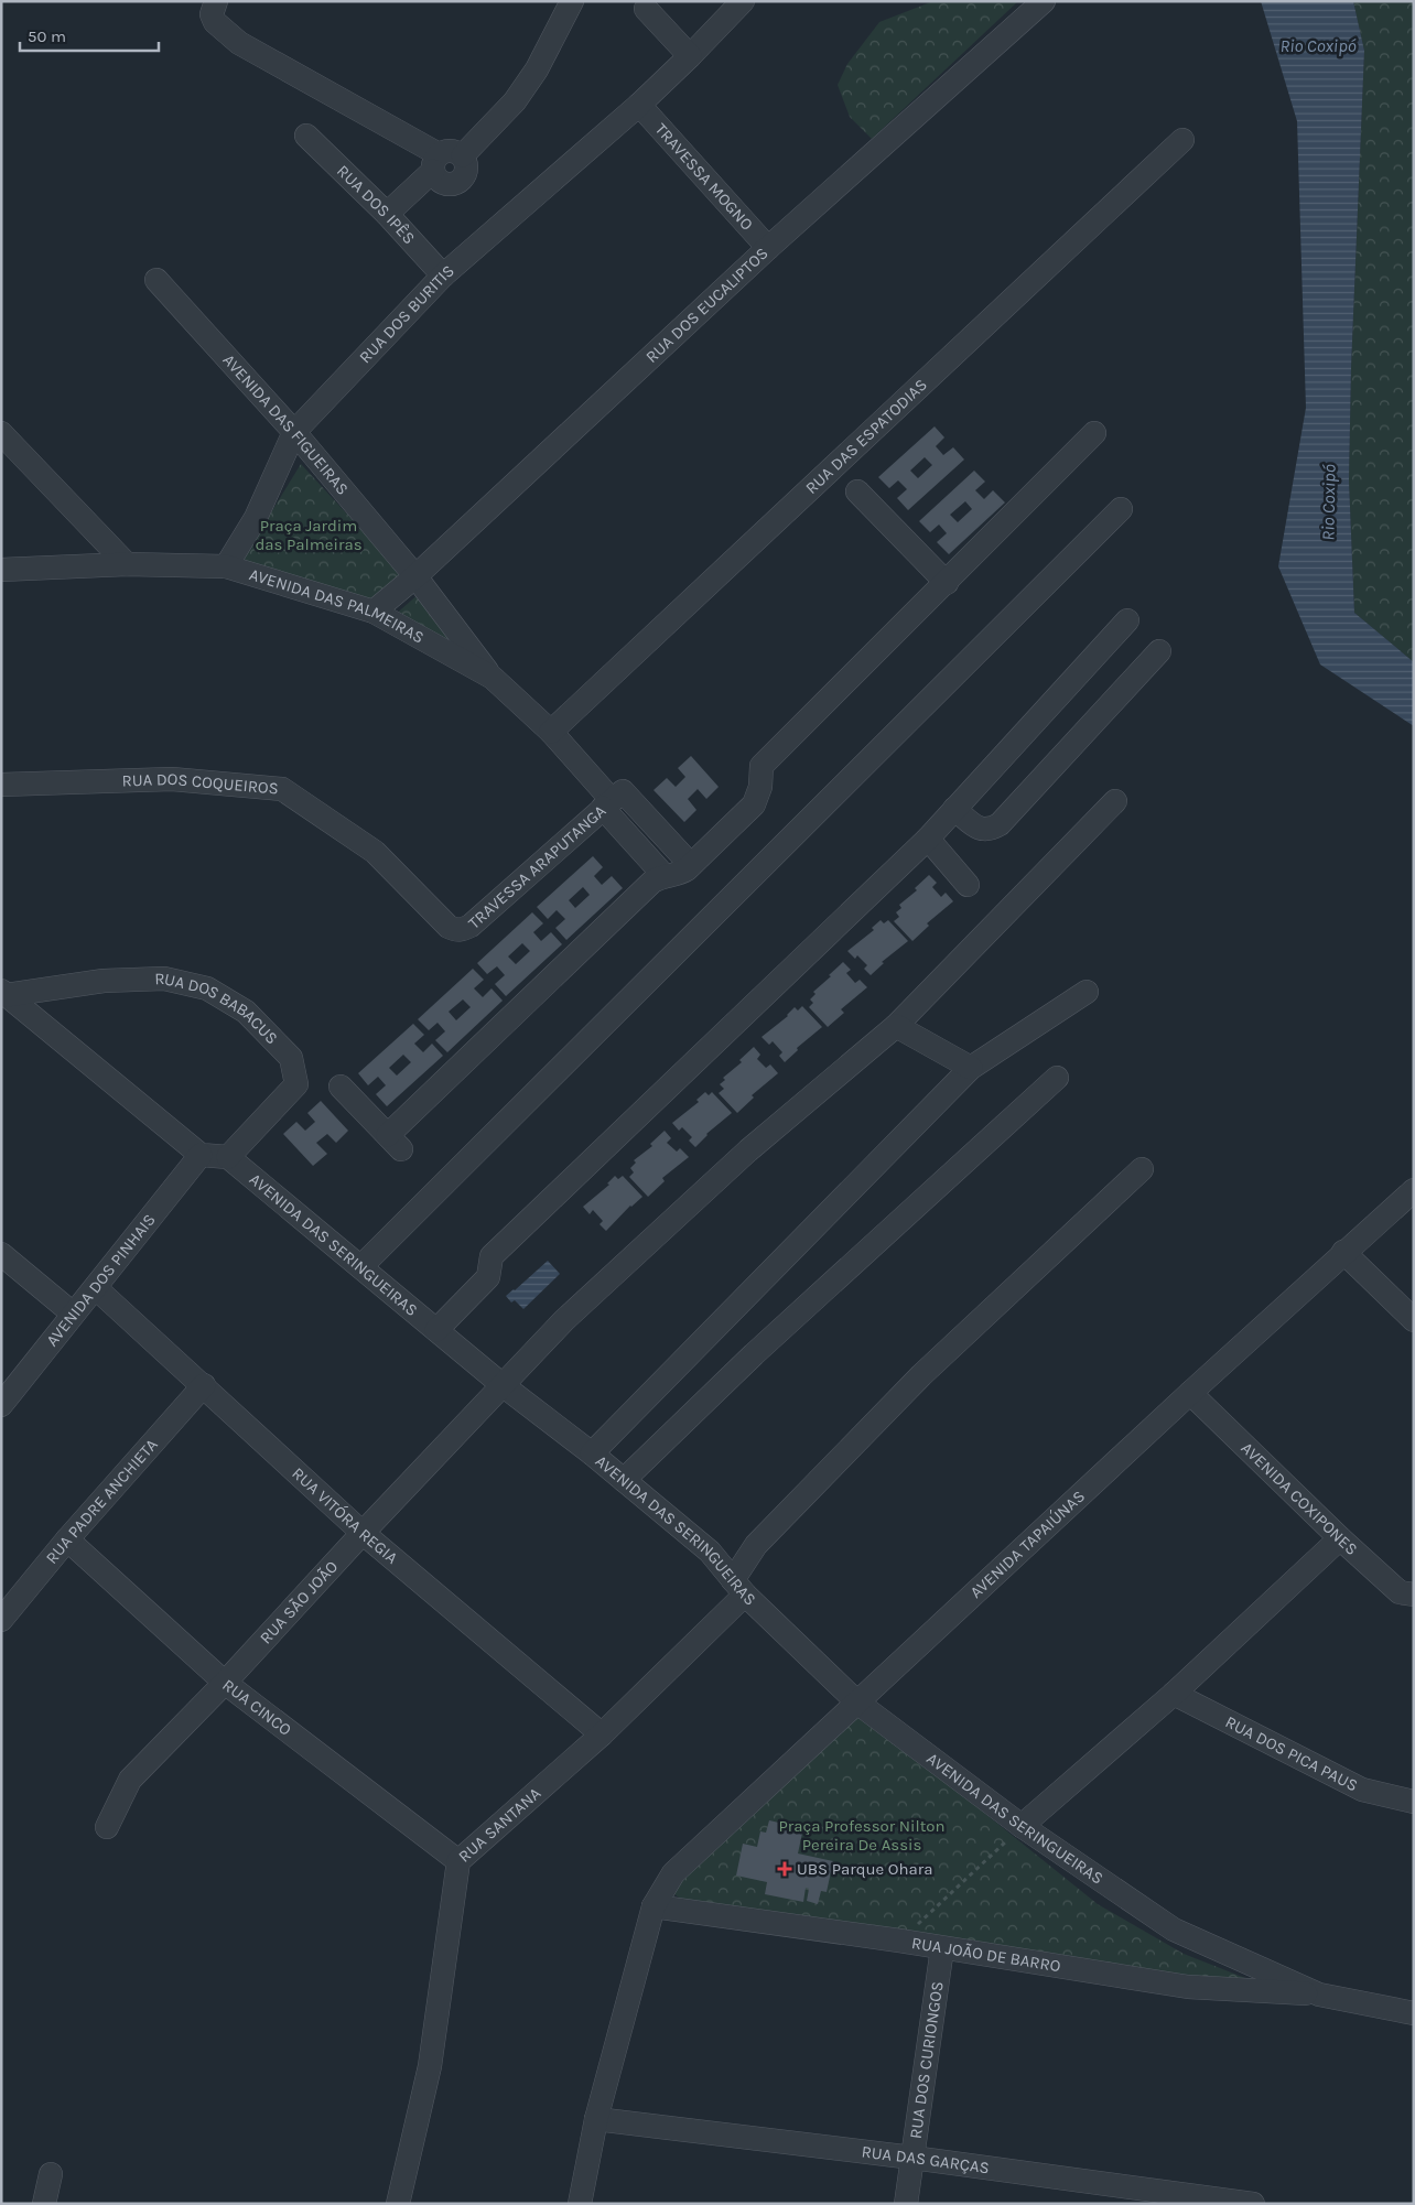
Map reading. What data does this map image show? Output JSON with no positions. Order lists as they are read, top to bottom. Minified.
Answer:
{"streets":{"street":["TRAVESSA MOGNO","RUA DOS IPÊS","RUA DOS EUCALIPTOS","RUA DOS BURITIS","AVENIDA DAS FIGUEIRAS","RUA DAS ESPATODIAS","AVENIDA DAS PALMEIRAS","RUA DOS COQUEIROS","TRAVESSA ARAPUTANGA","RUA DOS BABACUS","AVENIDA DAS SERINGUEIRAS","AVENIDA DOS PINHAIS","AVENIDA COXIPONES","RUA PADRE ANCHIETA","RUA VITÓRA REGIA","AVENIDA TAPAIÚNAS","RUA SÃO JOÃO","RUA CINCO","RUA DOS PICA PAUS","RUA SANTANA","RUA JOÃO DE BARRO","RUA DOS CURIONGOS","RUA DAS GARÇAS"]},"crossings":[["TRAVESSA MOGNO","RUA DOS EUCALIPTOS"],["TRAVESSA MOGNO","RUA DOS BURITIS"],["RUA DOS IPÊS","RUA DOS BURITIS"],["RUA DOS EUCALIPTOS","AVENIDA DAS FIGUEIRAS"],["RUA DOS EUCALIPTOS","AVENIDA DAS PALMEIRAS"],["RUA DOS BURITIS","AVENIDA DAS FIGUEIRAS"],["RUA DOS BURITIS","AVENIDA DAS PALMEIRAS"],["AVENIDA DAS FIGUEIRAS","AVENIDA DAS PALMEIRAS"],["RUA DAS ESPATODIAS","AVENIDA DAS PALMEIRAS"],["AVENIDA DAS PALMEIRAS","TRAVESSA ARAPUTANGA"],["RUA DOS COQUEIROS","TRAVESSA ARAPUTANGA"],["RUA DOS BABACUS","AVENIDA DAS SERINGUEIRAS"],["AVENIDA DAS SERINGUEIRAS","AVENIDA TAPAIÚNAS"],["AVENIDA DAS SERINGUEIRAS","RUA SÃO JOÃO"],["AVENIDA DAS SERINGUEIRAS","RUA SANTANA"],["AVENIDA DAS SERINGUEIRAS","RUA JOÃO DE BARRO"],["AVENIDA DOS PINHAIS","RUA VITÓRA REGIA"],["AVENIDA COXIPONES","AVENIDA TAPAIÚNAS"],["RUA PADRE ANCHIETA","RUA VITÓRA REGIA"],["RUA PADRE ANCHIETA","RUA CINCO"],["RUA VITÓRA REGIA","RUA SÃO JOÃO"],["RUA VITÓRA REGIA","RUA SANTANA"],["AVENIDA TAPAIÚNAS","RUA JOÃO DE BARRO"],["AVENIDA TAPAIÚNAS","RUA DAS GARÇAS"],["RUA SÃO JOÃO","RUA CINCO"],["RUA CINCO","RUA SANTANA"],["RUA JOÃO DE BARRO","RUA DOS CURIONGOS"],["RUA DOS CURIONGOS","RUA DAS GARÇAS"]],"water":["Rio Coxipó"],"parks":["Praça Jardim das Palmeiras","Praça Professor Nilton Pereira De Assis"],"places":{"health":["UBS Parque Ohara"]},"scale_bar":"50 m"}
